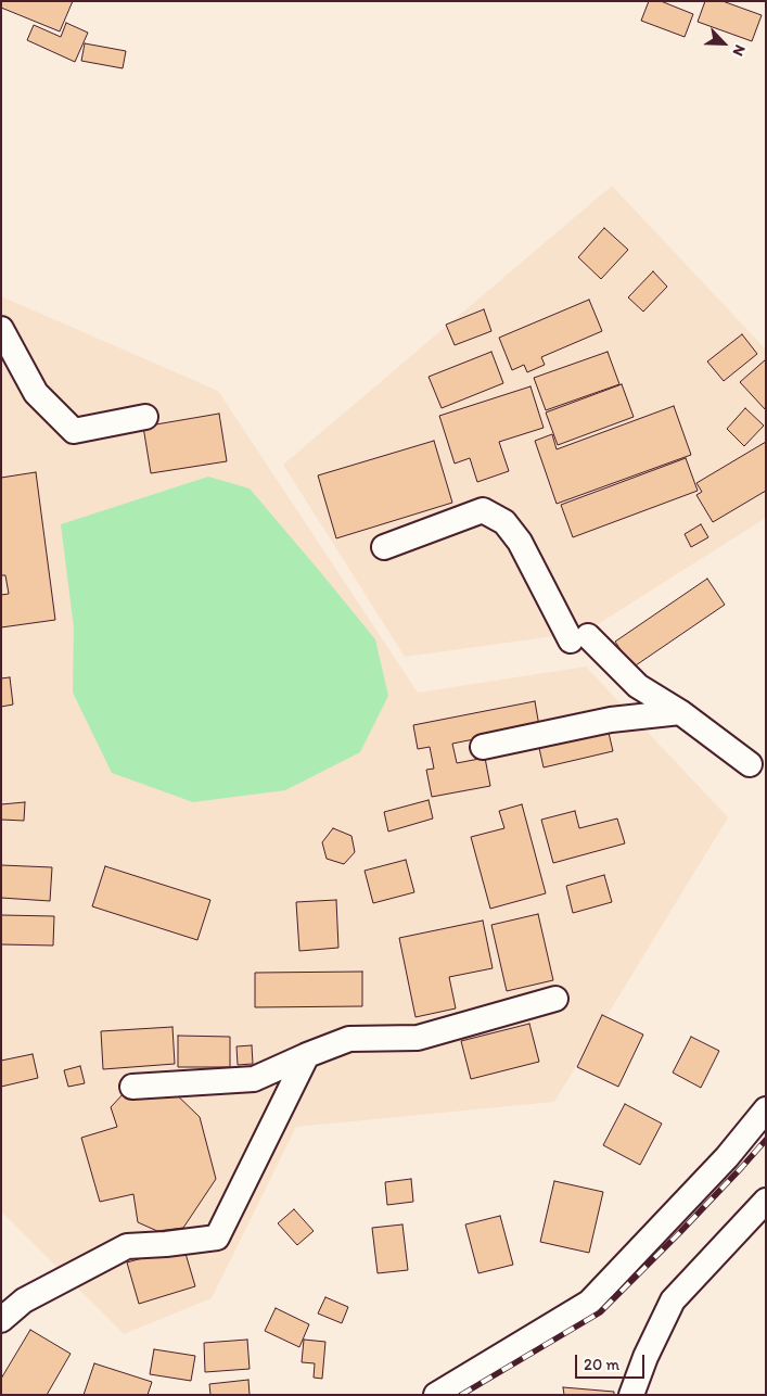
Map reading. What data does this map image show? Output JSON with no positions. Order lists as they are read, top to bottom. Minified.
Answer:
{"scale_bar":"20 m","north":"bottom right"}
